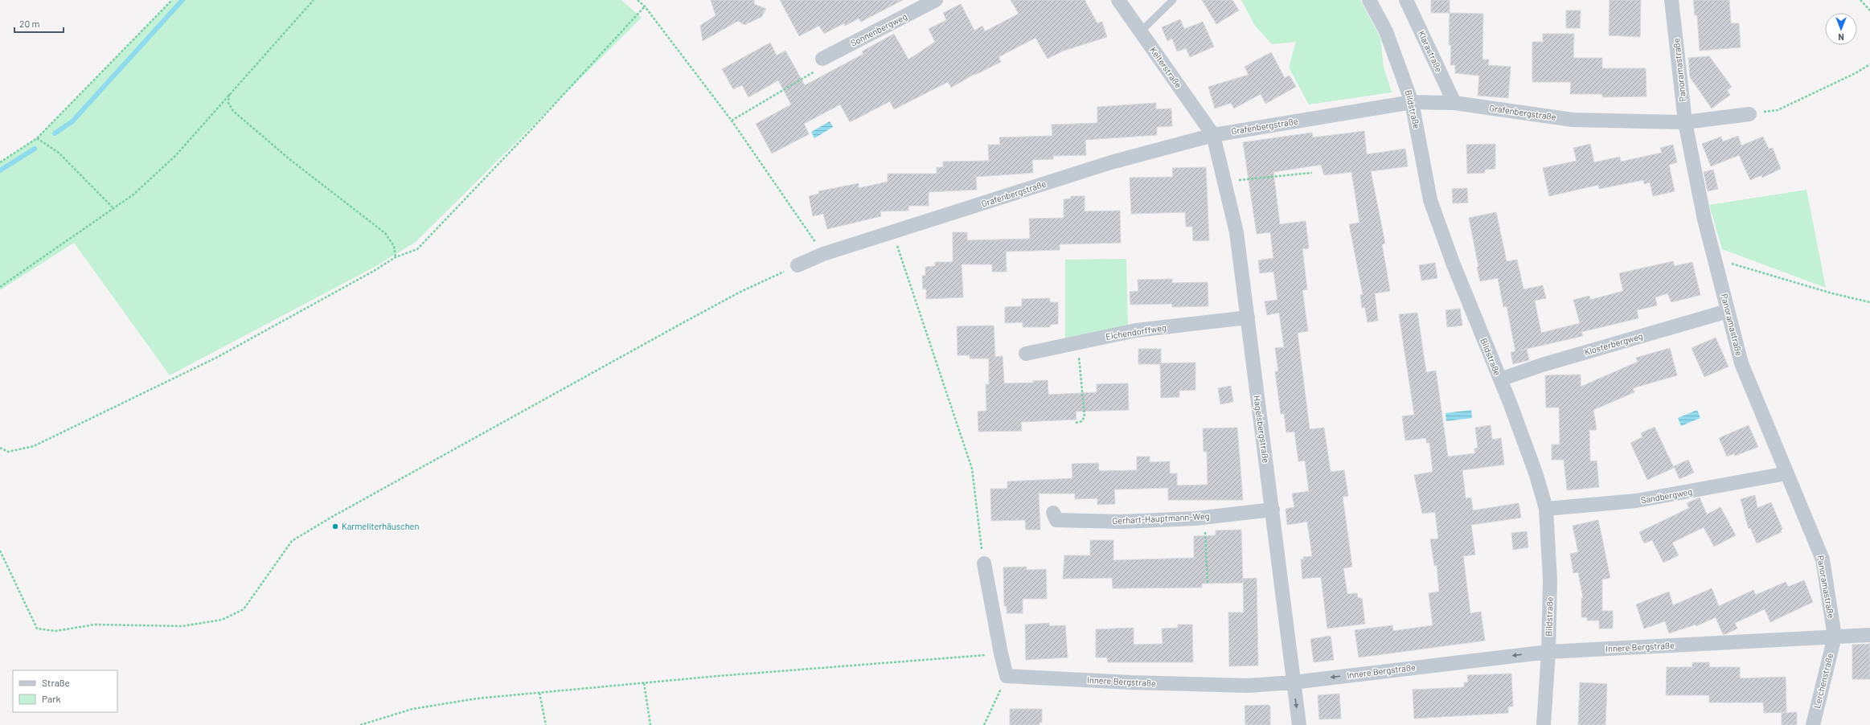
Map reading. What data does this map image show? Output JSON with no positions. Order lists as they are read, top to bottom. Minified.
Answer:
{"streets":{"street":["Sonnenbergweg","Klarastraße","Kelterstraße","Panoramastraße","Bildstraße","Grafenbergstraße","Eichendorffweg","Klosterbergweg","Hagelsbergstraße","Sandbergweg","Gerhart-Hauptmann-Weg","Innere Bergstraße","Lerchenstraße"]},"crossings":[["Klarastraße","Grafenbergstraße"],["Kelterstraße","Grafenbergstraße"],["Kelterstraße","Hagelsbergstraße"],["Panoramastraße","Grafenbergstraße"],["Panoramastraße","Klosterbergweg"],["Panoramastraße","Sandbergweg"],["Panoramastraße","Innere Bergstraße"],["Panoramastraße","Lerchenstraße"],["Bildstraße","Grafenbergstraße"],["Bildstraße","Klosterbergweg"],["Bildstraße","Sandbergweg"],["Bildstraße","Innere Bergstraße"],["Grafenbergstraße","Hagelsbergstraße"],["Eichendorffweg","Hagelsbergstraße"],["Hagelsbergstraße","Gerhart-Hauptmann-Weg"],["Hagelsbergstraße","Innere Bergstraße"],["Innere Bergstraße","Lerchenstraße"]],"places":["Karmeliterhäuschen"],"legend":["Straße","Park"],"scale_bar":"20 m","north":"bottom"}
